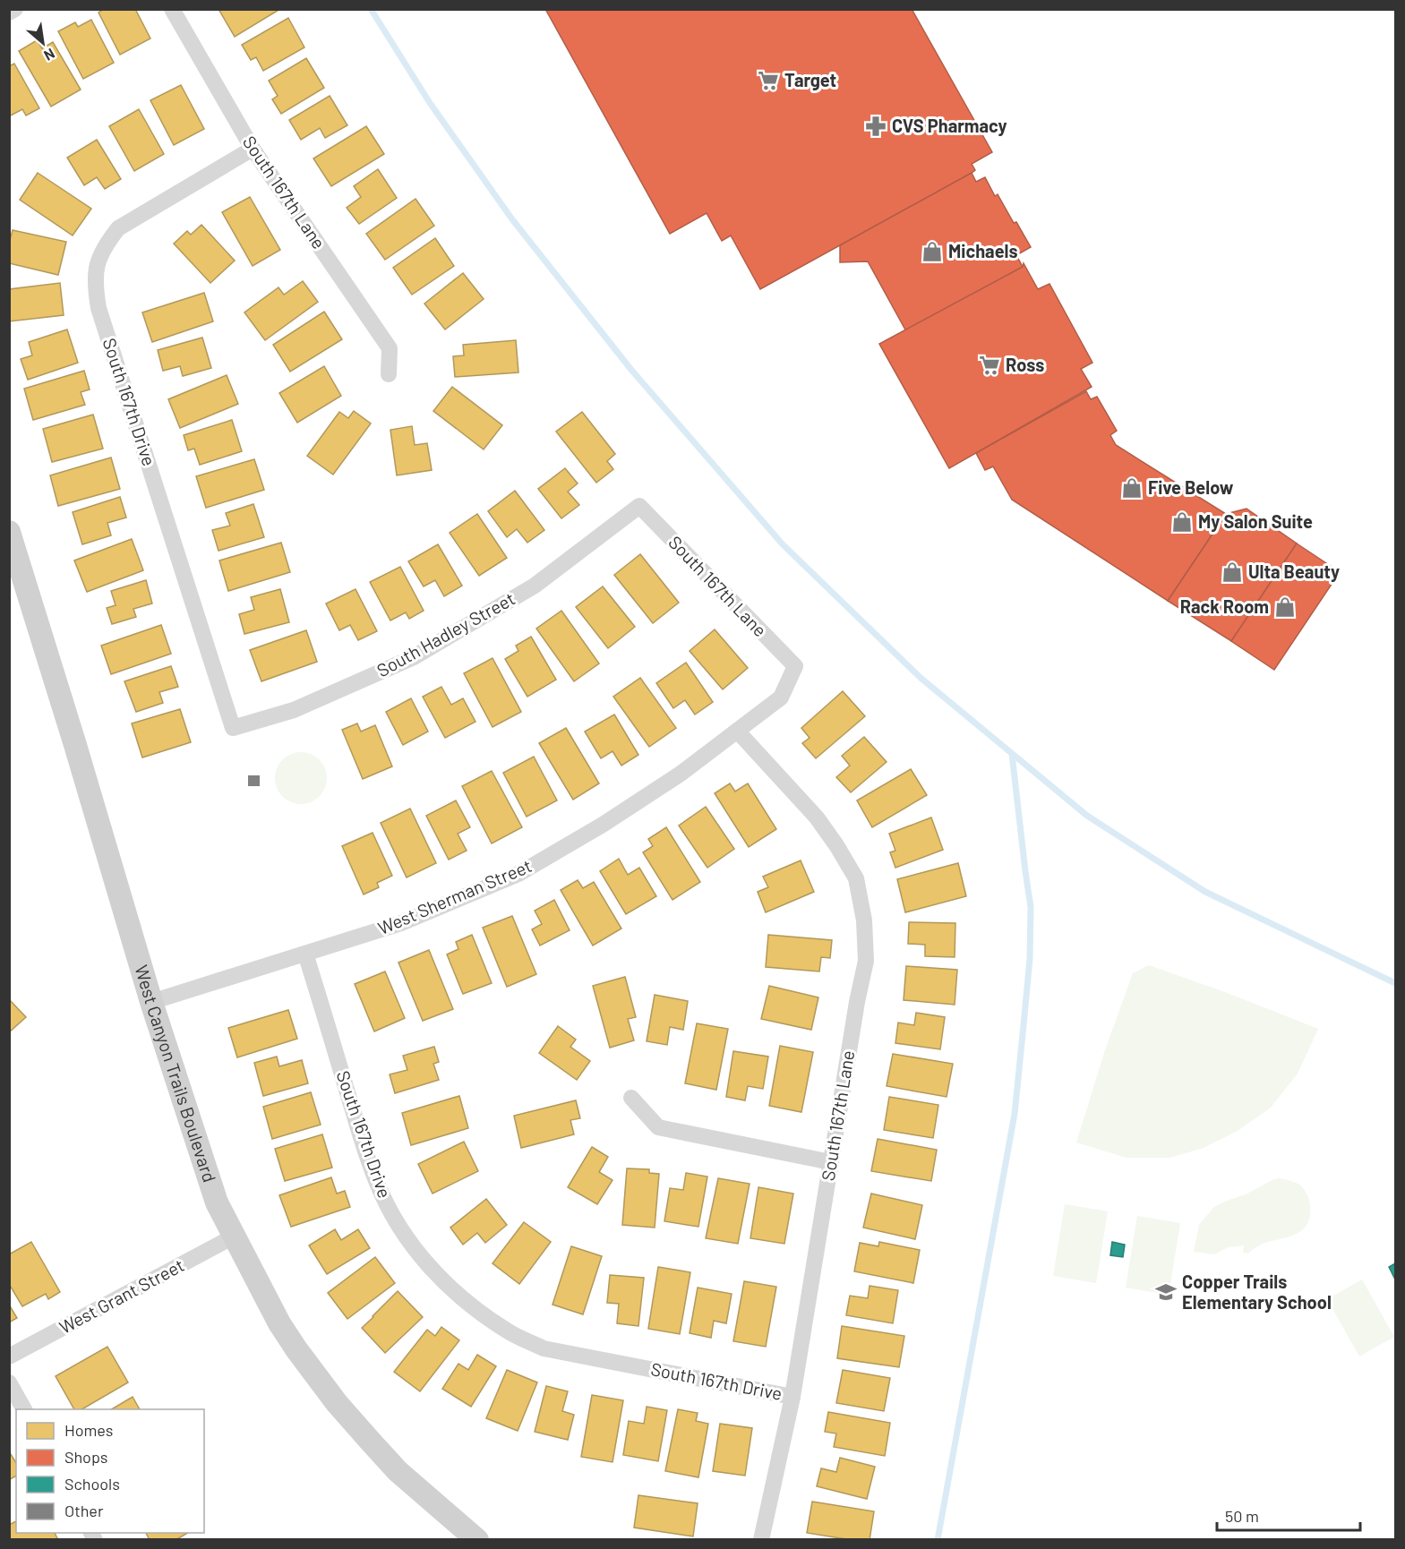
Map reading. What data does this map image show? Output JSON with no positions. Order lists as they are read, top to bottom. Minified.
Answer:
{"streets":{"street":["South 167th Lane","South 167th Drive","South Hadley Street","West Sherman Street","West Canyon Trails Boulevard","West Grant Street"]},"crossings":[["South 167th Lane","South 167th Drive"],["South 167th Lane","South Hadley Street"],["South 167th Lane","West Sherman Street"],["South 167th Drive","South Hadley Street"],["South 167th Drive","West Sherman Street"],["West Sherman Street","West Canyon Trails Boulevard"],["West Canyon Trails Boulevard","West Grant Street"]],"places":{"supermarket":["Target","Ross"],"pharmacy":["CVS Pharmacy"],"shop":["Michaels","Five Below","My Salon Suite","Ulta Beauty","Rack Room"],"school or university":["Copper Trails Elementary School"]},"legend":["Homes","Shops","Schools","Other"],"scale_bar":"50 m","north":"bottom right"}
